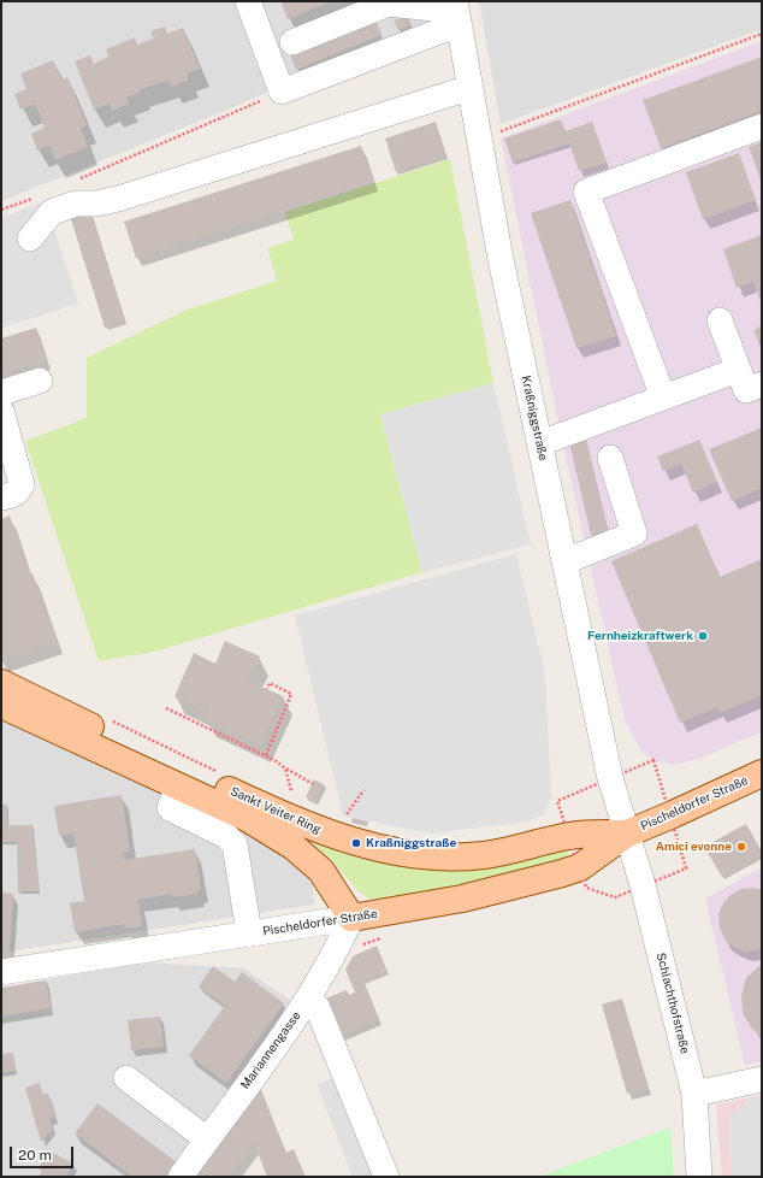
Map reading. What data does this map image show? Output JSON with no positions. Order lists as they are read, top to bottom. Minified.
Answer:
{"streets":{"main road":["Pischeldorfer Straße","Sankt Veiter Ring"],"street":["Kraßniggstraße","Schlachthofstraße","Mariannengasse"]},"crossings":[["Kraßniggstraße","Pischeldorfer Straße"],["Kraßniggstraße","Schlachthofstraße"],["Pischeldorfer Straße","Sankt Veiter Ring"],["Pischeldorfer Straße","Schlachthofstraße"],["Pischeldorfer Straße","Mariannengasse"],["Sankt Veiter Ring","Mariannengasse"]],"places":["Fernheizkraftwerk","Kraßniggstraße","Amici evonne"],"scale_bar":"20 m"}
